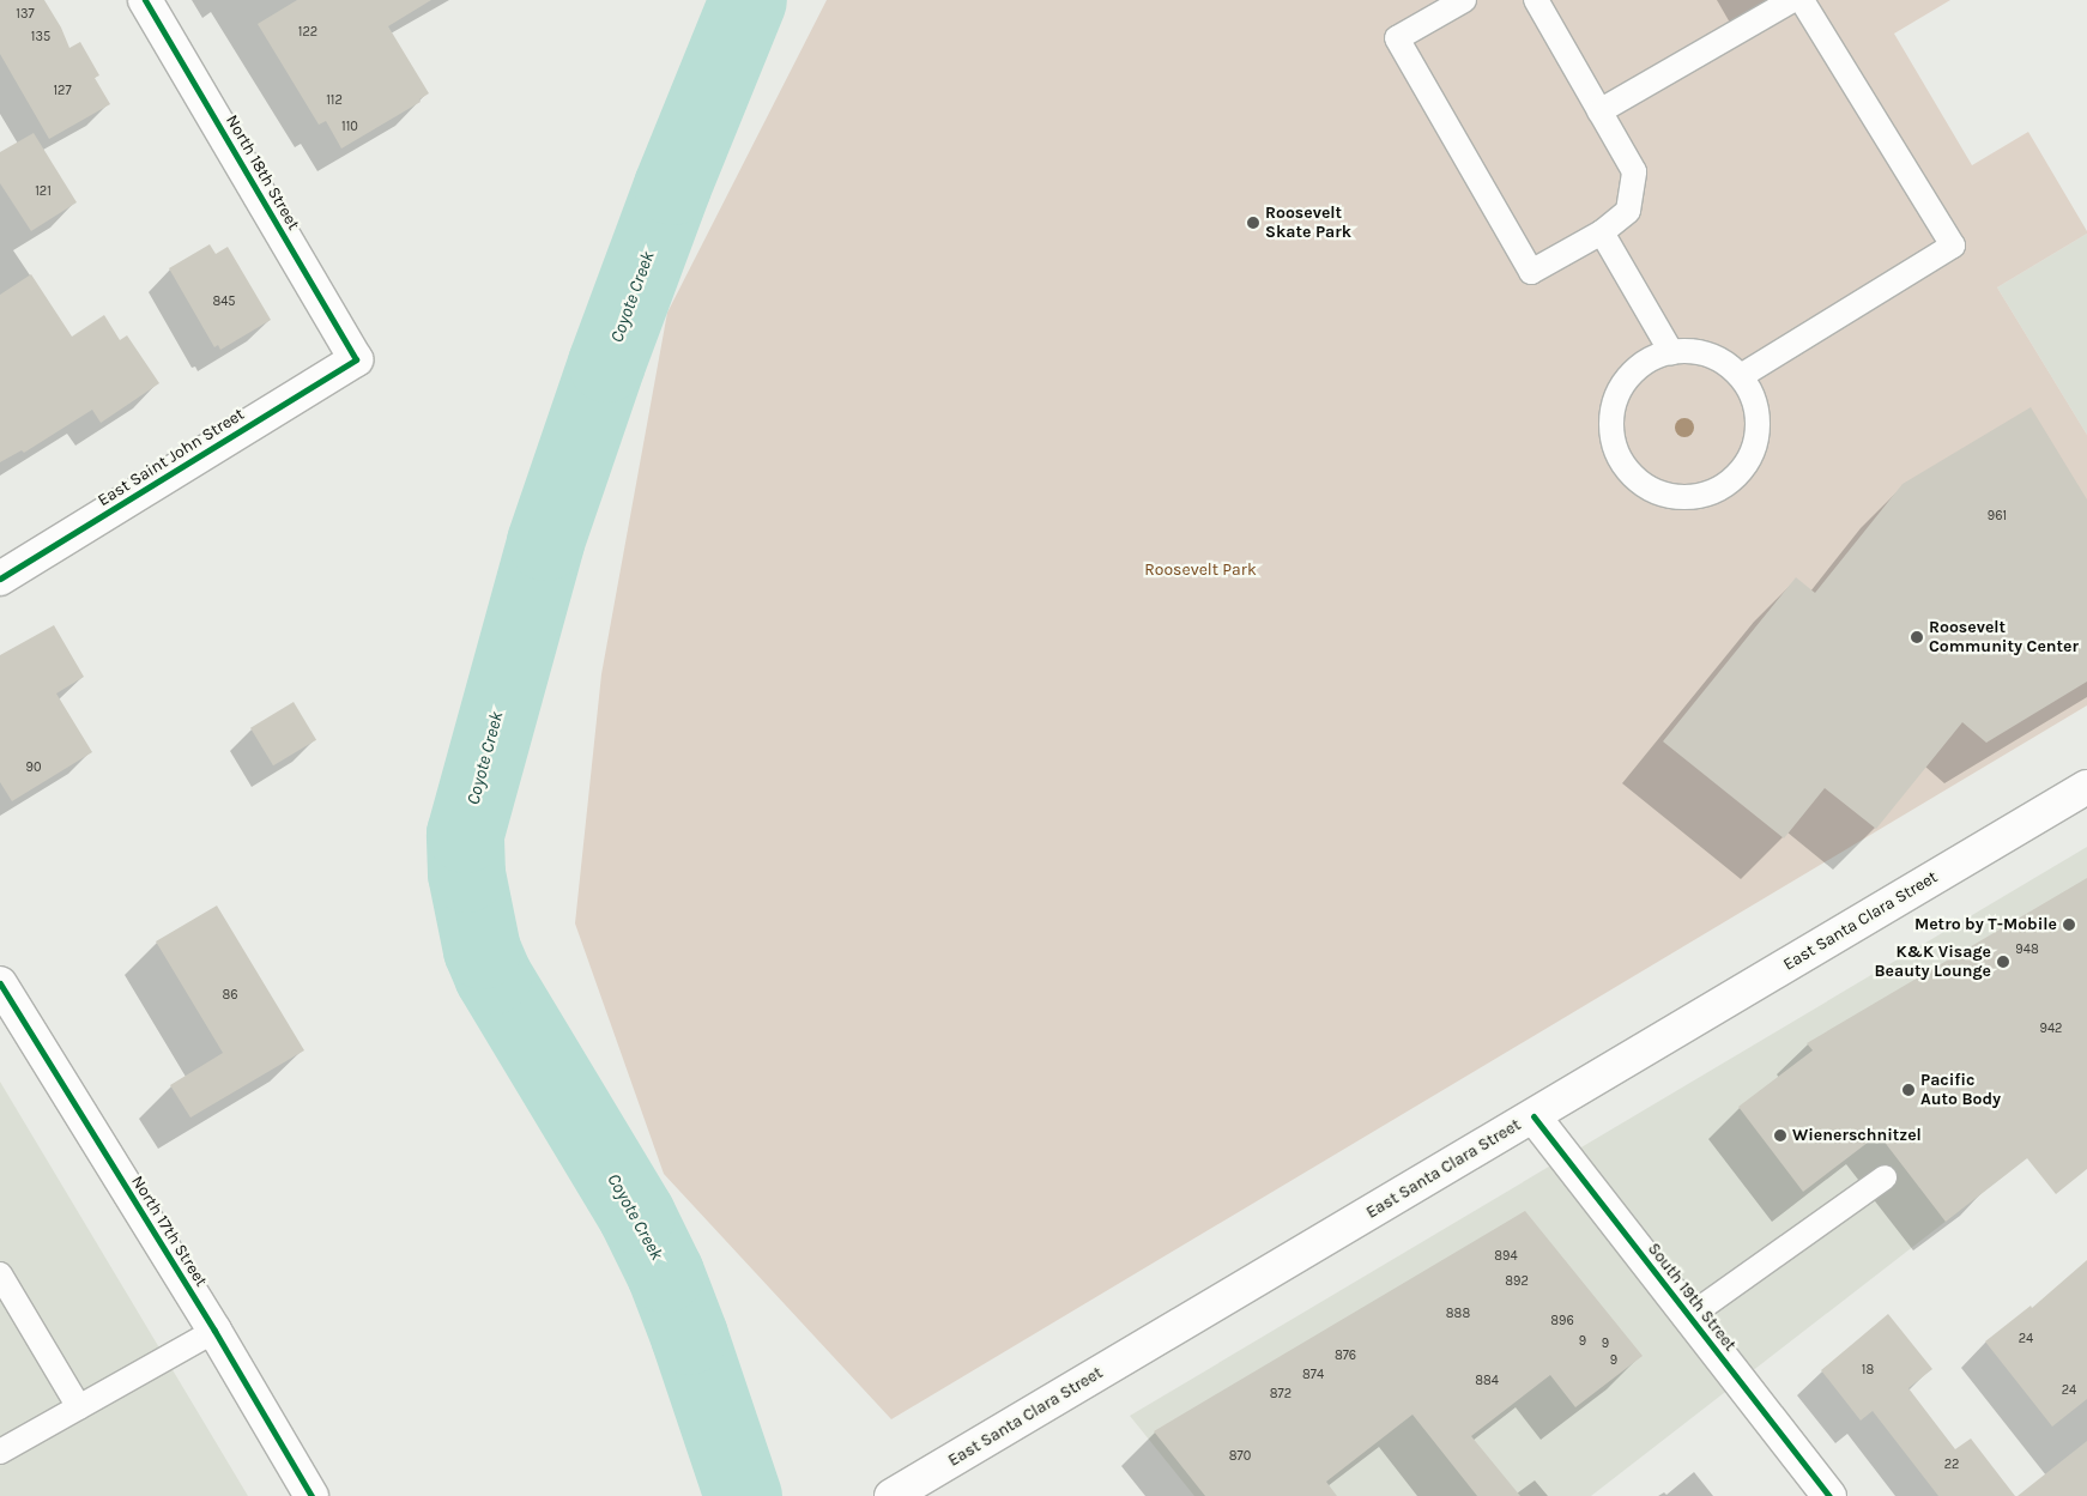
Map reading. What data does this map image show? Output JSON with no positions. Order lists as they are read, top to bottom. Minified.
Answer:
{"streets":{"main road":["North 18th Street","East Saint John Street","East Santa Clara Street","North 17th Street","South 19th Street"]},"crossings":[["North 18th Street","East Saint John Street"],["East Santa Clara Street","South 19th Street"]],"water":["Coyote Creek"],"parks":["Roosevelt Park"],"places":["Roosevelt Skate Park","Roosevelt Community Center","Metro by T-Mobile","K&K Visage Beauty Lounge","Pacific Auto Body","Wienerschnitzel"],"house_numbers":["137","122","135","127","112","110","121","845","961","90","948","86","942","894","892","888","896","24","9","9","876","9","18","874","884","24","872","870","22"]}
